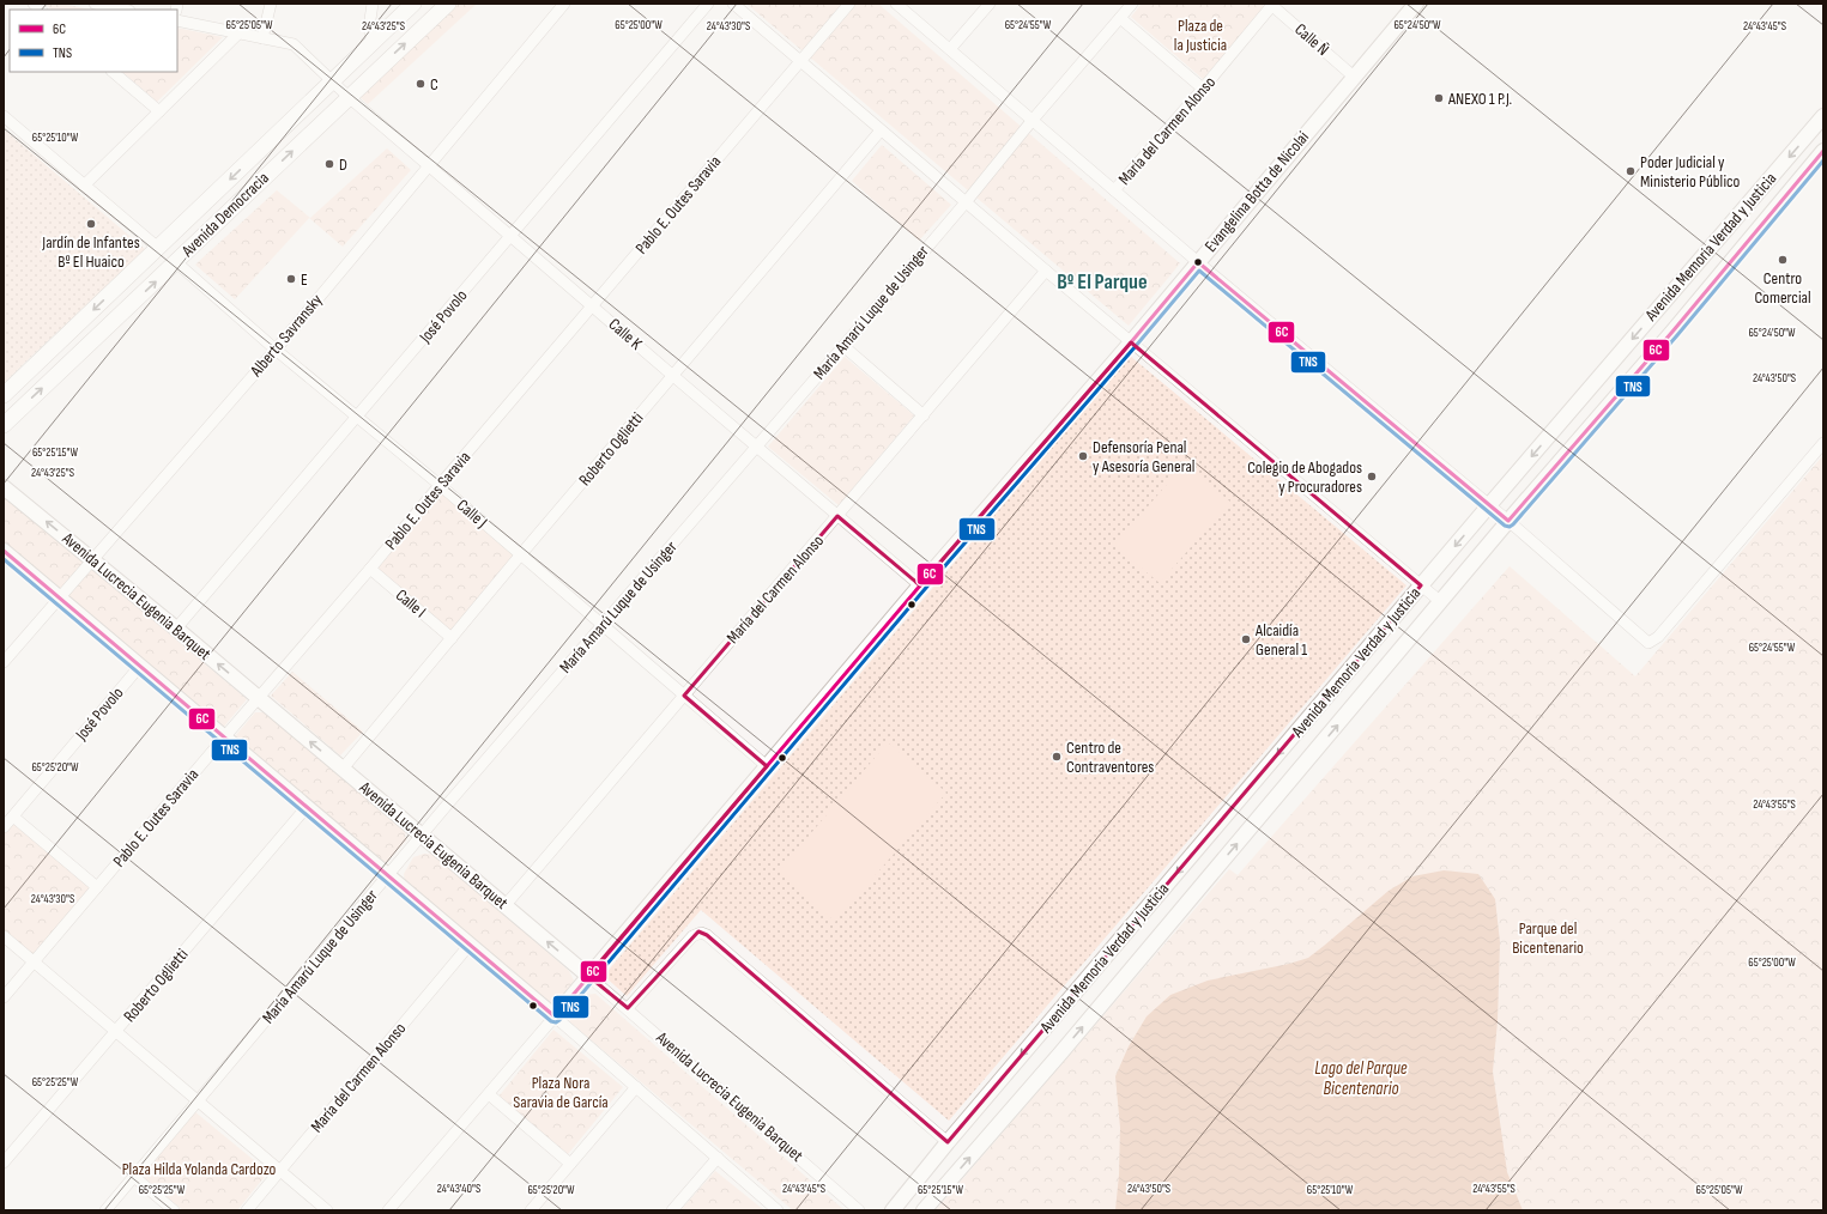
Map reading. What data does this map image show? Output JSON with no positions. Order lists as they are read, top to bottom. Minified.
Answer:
{"streets":{"main road":["Avenida Democracia"],"street":["Calle Ñ","María del Carmen Alonso","Evangelina Botta de Nicolai","Pablo E. Outes Saravia","Avenida Memoria Verdad y Justicia","María Amarú Luque de Usinger","José Povolo","Calle K","Alberto Savransky","Roberto Oglietti","Calle J","Avenida Lucrecia Eugenia Barquet","Calle I"]},"crossings":[["Calle Ñ","María del Carmen Alonso"],["Calle Ñ","Evangelina Botta de Nicolai"],["María del Carmen Alonso","Calle K"],["María del Carmen Alonso","Calle J"],["María del Carmen Alonso","Avenida Lucrecia Eugenia Barquet"],["Evangelina Botta de Nicolai","Calle K"],["Evangelina Botta de Nicolai","Calle J"],["Evangelina Botta de Nicolai","Avenida Lucrecia Eugenia Barquet"],["Pablo E. Outes Saravia","Calle K"],["Pablo E. Outes Saravia","Calle J"],["Pablo E. Outes Saravia","Avenida Lucrecia Eugenia Barquet"],["Pablo E. Outes Saravia","Calle I"],["Avenida Democracia","Calle K"],["Avenida Democracia","Calle J"],["María Amarú Luque de Usinger","Calle K"],["María Amarú Luque de Usinger","Calle J"],["María Amarú Luque de Usinger","Avenida Lucrecia Eugenia Barquet"],["José Povolo","Calle K"],["José Povolo","Calle J"],["José Povolo","Avenida Lucrecia Eugenia Barquet"],["Calle K","Alberto Savransky"],["Calle K","Roberto Oglietti"],["Alberto Savransky","Calle J"],["Alberto Savransky","Avenida Lucrecia Eugenia Barquet"],["Roberto Oglietti","Calle J"],["Roberto Oglietti","Avenida Lucrecia Eugenia Barquet"],["Roberto Oglietti","Calle I"]],"districts":["Bº El Parque"],"water":["Lago del Parque Bicentenario"],"parks":["Plaza de la Justicia","Parque del Bicentenario","Plaza Nora Saravia de García","Plaza Hilda Yolanda Cardozo"],"places":["C","ANEXO 1 P.J.","D","Poder Judicial y Ministerio Público","Jardín de Infantes Bº El Huaico","Centro Comercial","E","Defensoría Penal y Asesoría General","Colegio de Abogados y Procuradores","Alcaidía General 1","Centro de Contraventores"],"lines":["transit line 6C","transit line TNS"],"legend":["6C","TNS"],"coordinates":["65°25'05\"W","65°25'00\"W","65°24'55\"W","65°24'50\"W","24°43'25\"S","24°43'30\"S","24°43'45\"S","65°25'10\"W","24°43'50\"S","65°25'15\"W","65°25'20\"W","24°43'55\"S","65°25'25\"W","24°43'40\"S"]}
